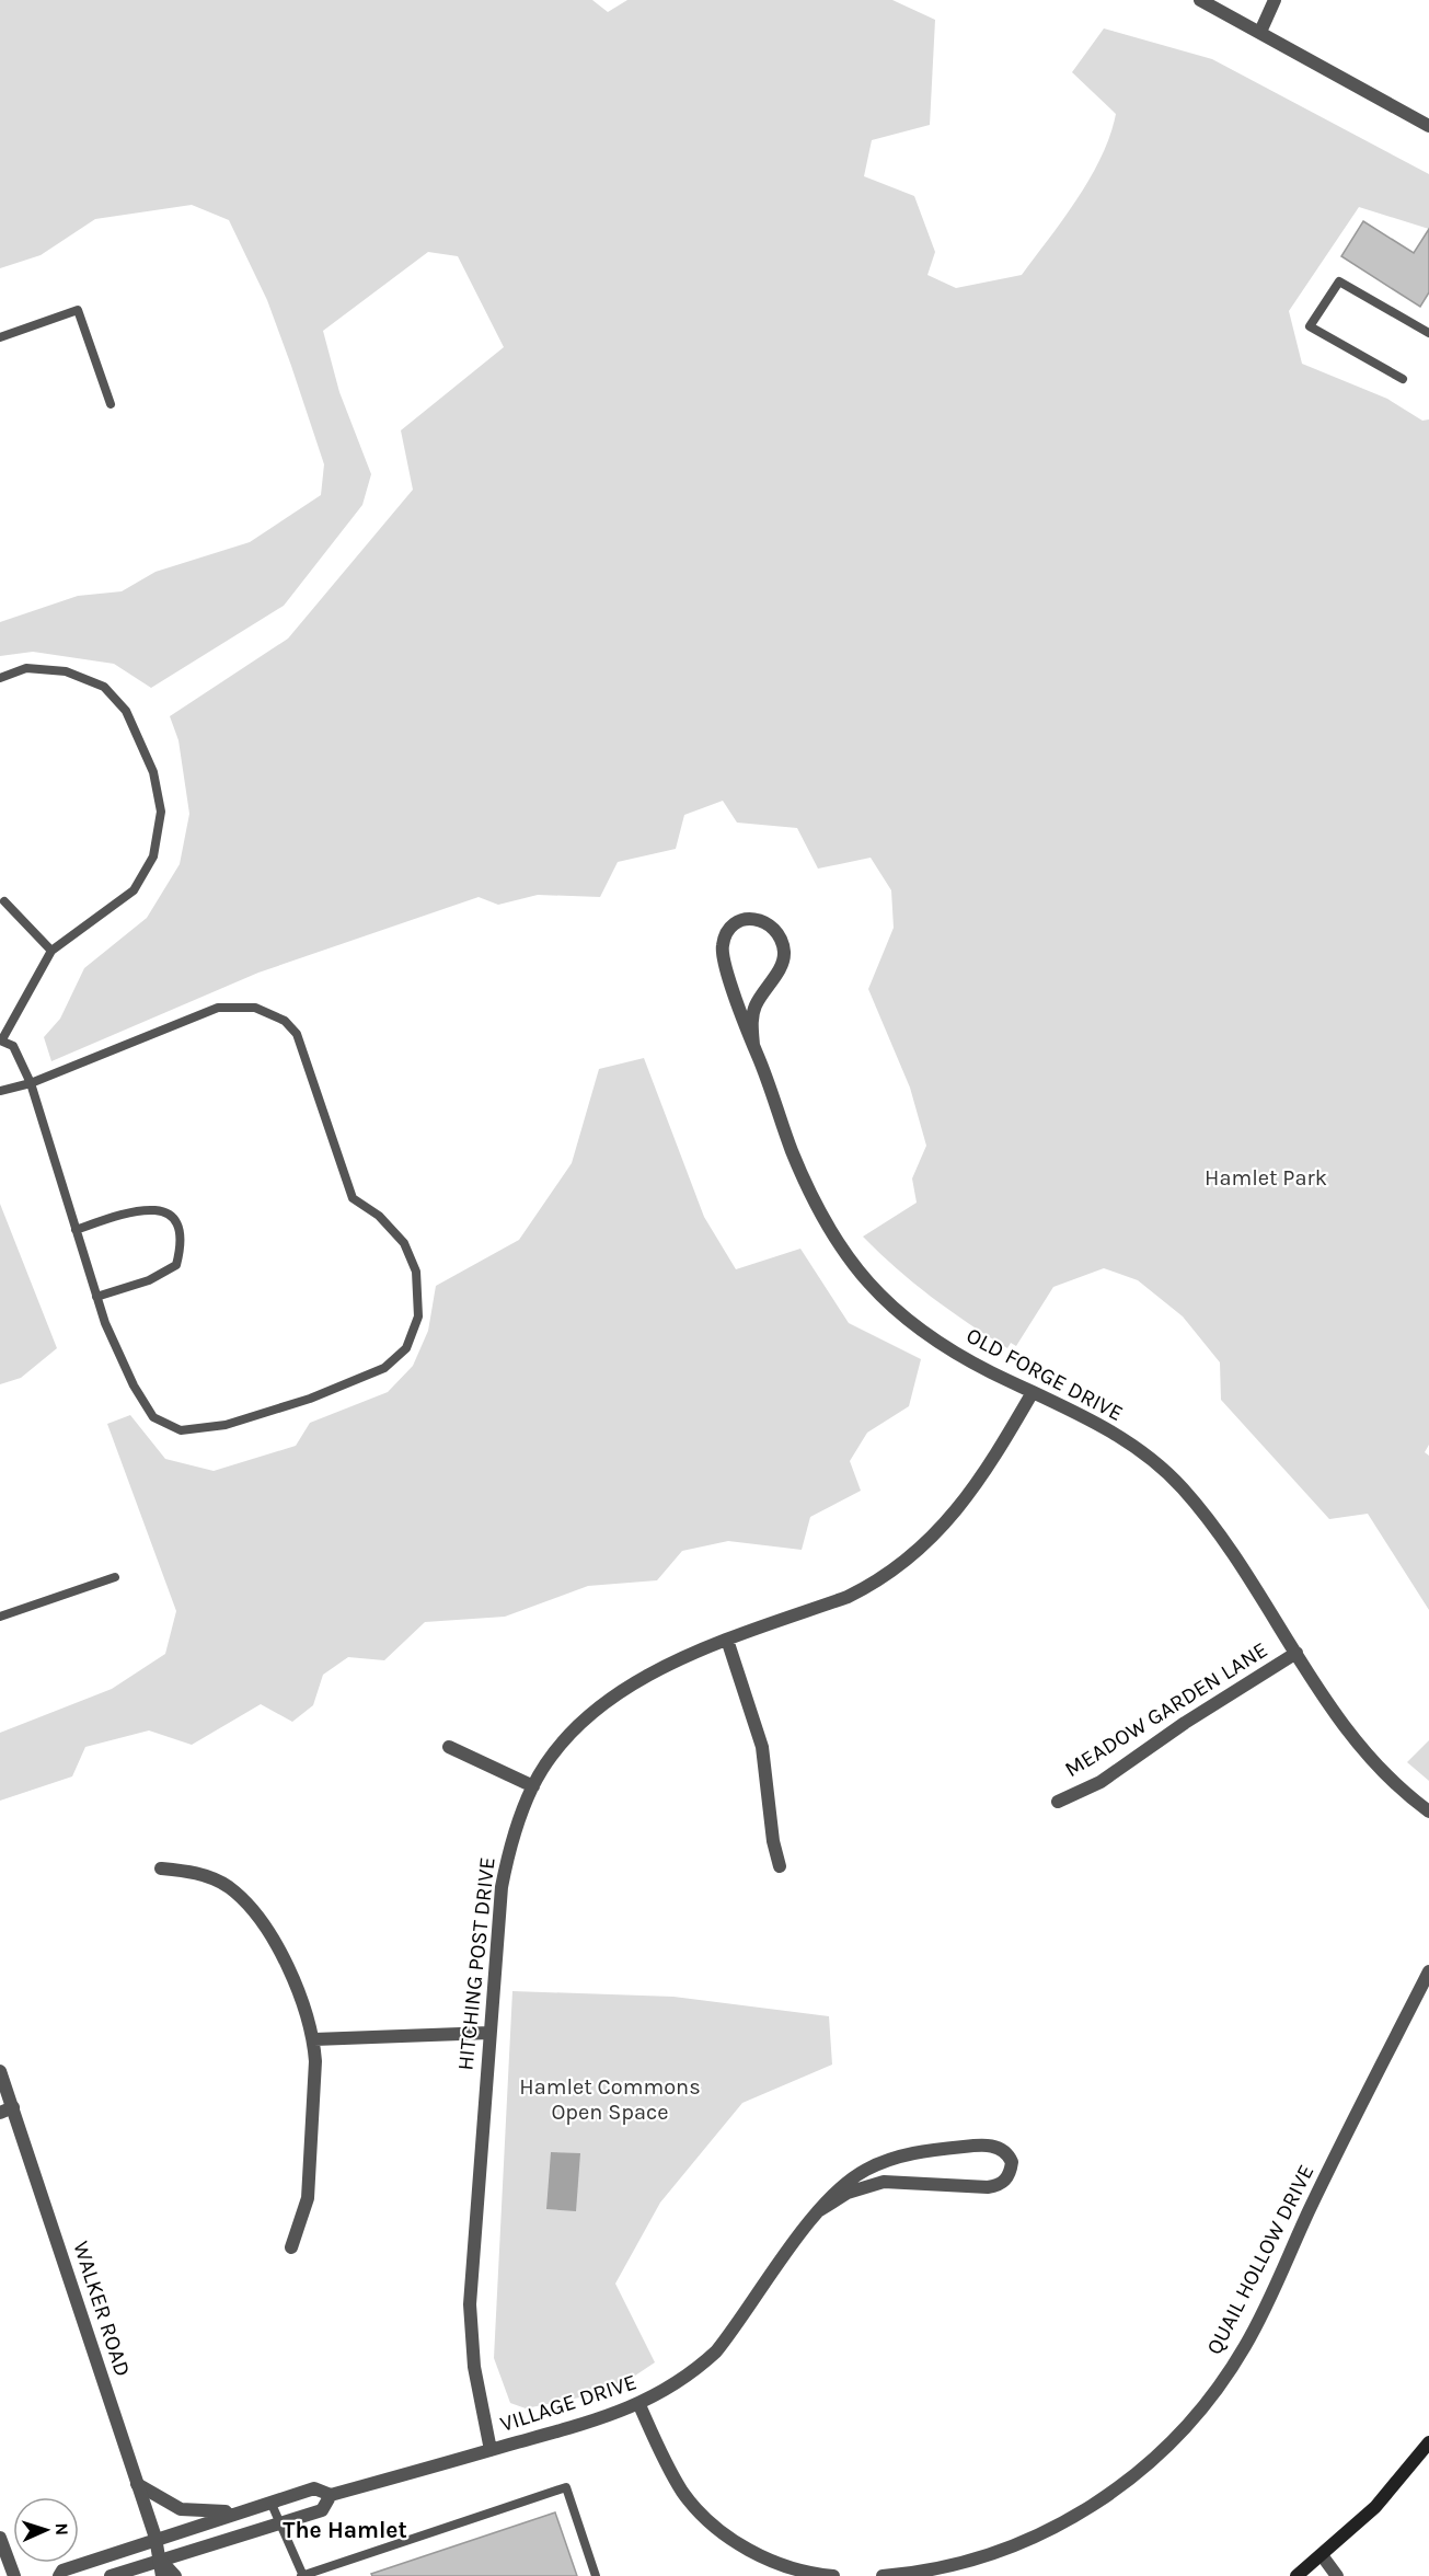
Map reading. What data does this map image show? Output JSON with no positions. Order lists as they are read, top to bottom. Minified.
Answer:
{"streets":{"street":["OLD FORGE DRIVE","MEADOW GARDEN LANE","HITCHING POST DRIVE","QUAIL HOLLOW DRIVE","WALKER ROAD","VILLAGE DRIVE"]},"crossings":[["OLD FORGE DRIVE","MEADOW GARDEN LANE"],["OLD FORGE DRIVE","HITCHING POST DRIVE"],["HITCHING POST DRIVE","VILLAGE DRIVE"],["WALKER ROAD","VILLAGE DRIVE"]],"districts":["The Hamlet"],"parks":["Hamlet Park","Hamlet Commons Open Space"],"north":"right"}
